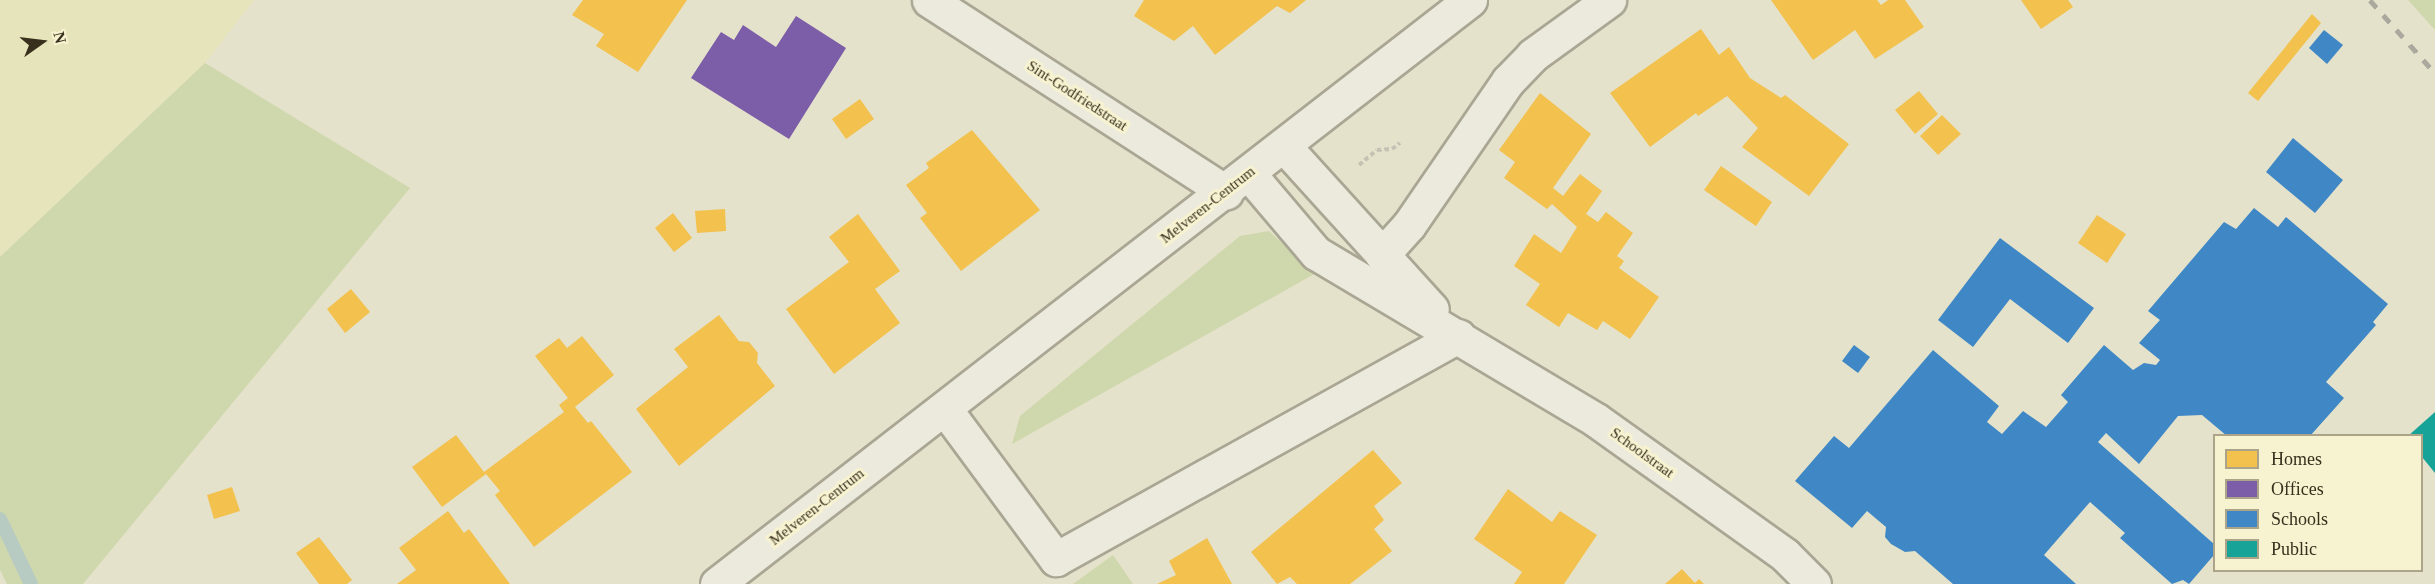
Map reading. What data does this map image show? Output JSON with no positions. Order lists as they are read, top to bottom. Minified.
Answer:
{"streets":{"street":["Sint-Godfriedstraat","Melveren-Centrum","Schoolstraat"]},"crossings":[["Sint-Godfriedstraat","Melveren-Centrum"],["Sint-Godfriedstraat","Schoolstraat"],["Melveren-Centrum","Schoolstraat"]],"legend":["Homes","Offices","Schools","Public"],"north":"right"}
